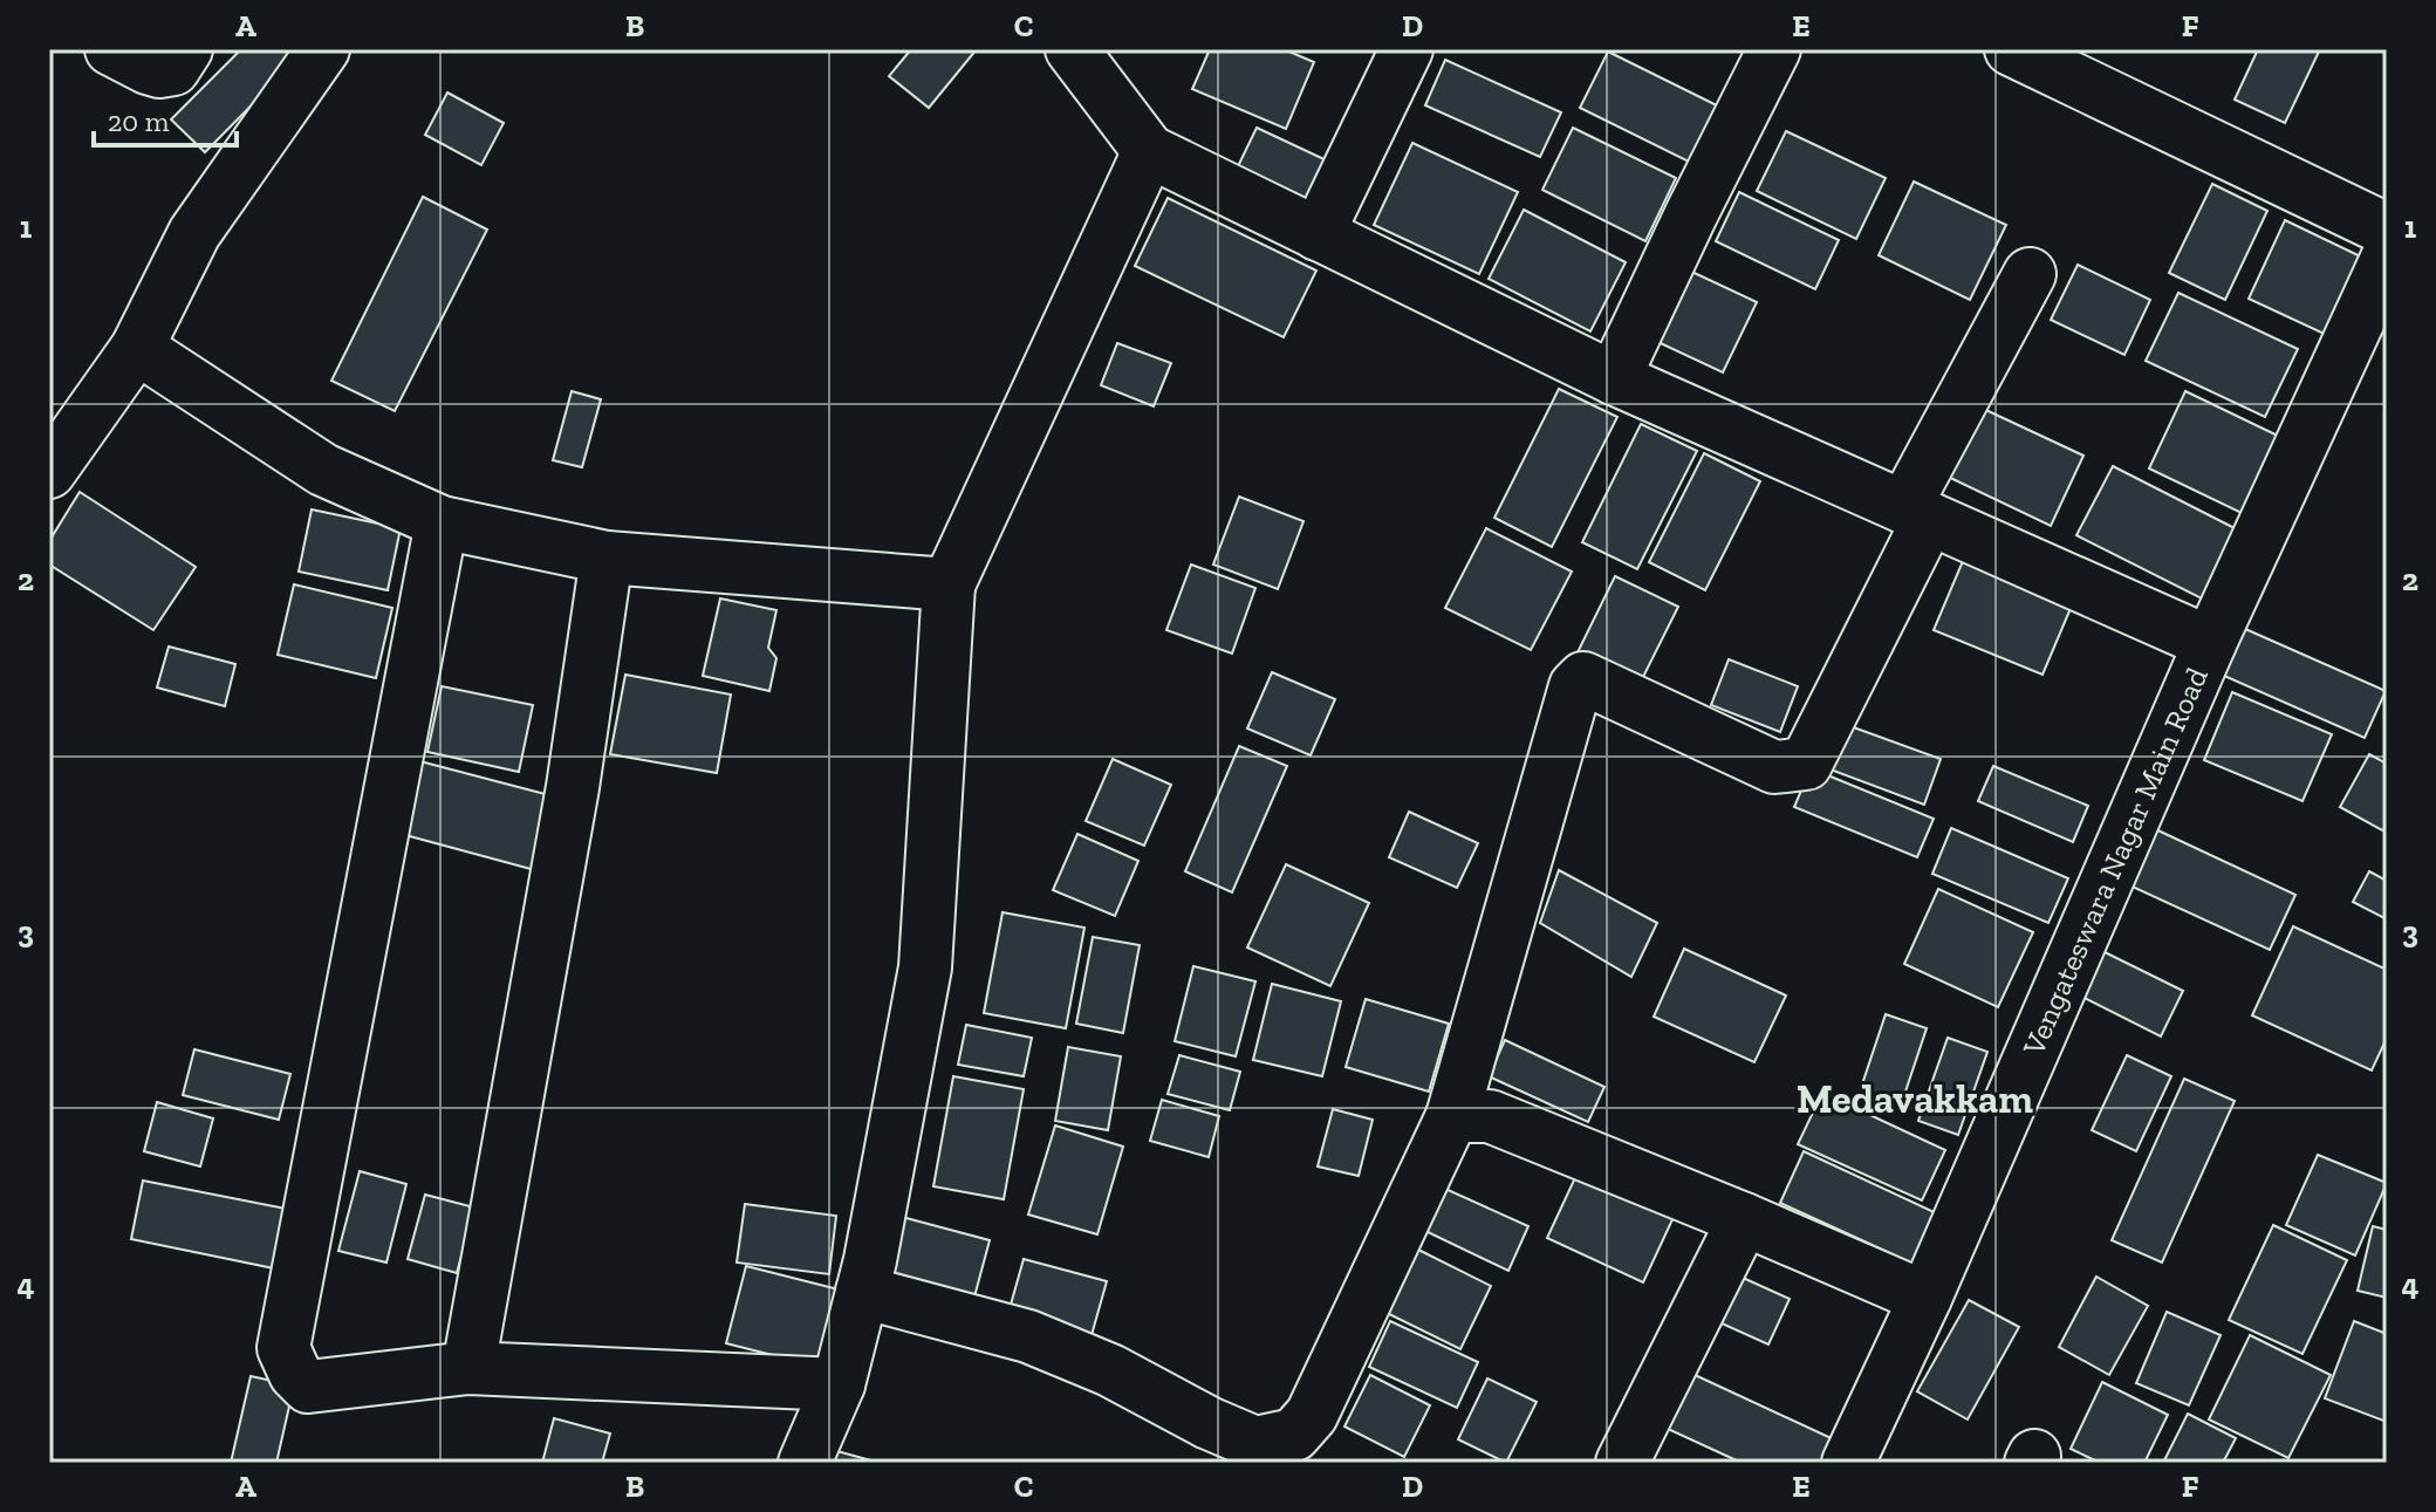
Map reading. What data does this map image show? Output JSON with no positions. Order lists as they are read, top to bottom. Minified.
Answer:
{"streets":{"street":["Vengateswara Nagar Main Road"]},"districts":["Medavakkam"],"scale_bar":"20 m","grid":{"columns":["A","B","C","D","E","F"],"rows":["1","2","3","4"]}}
